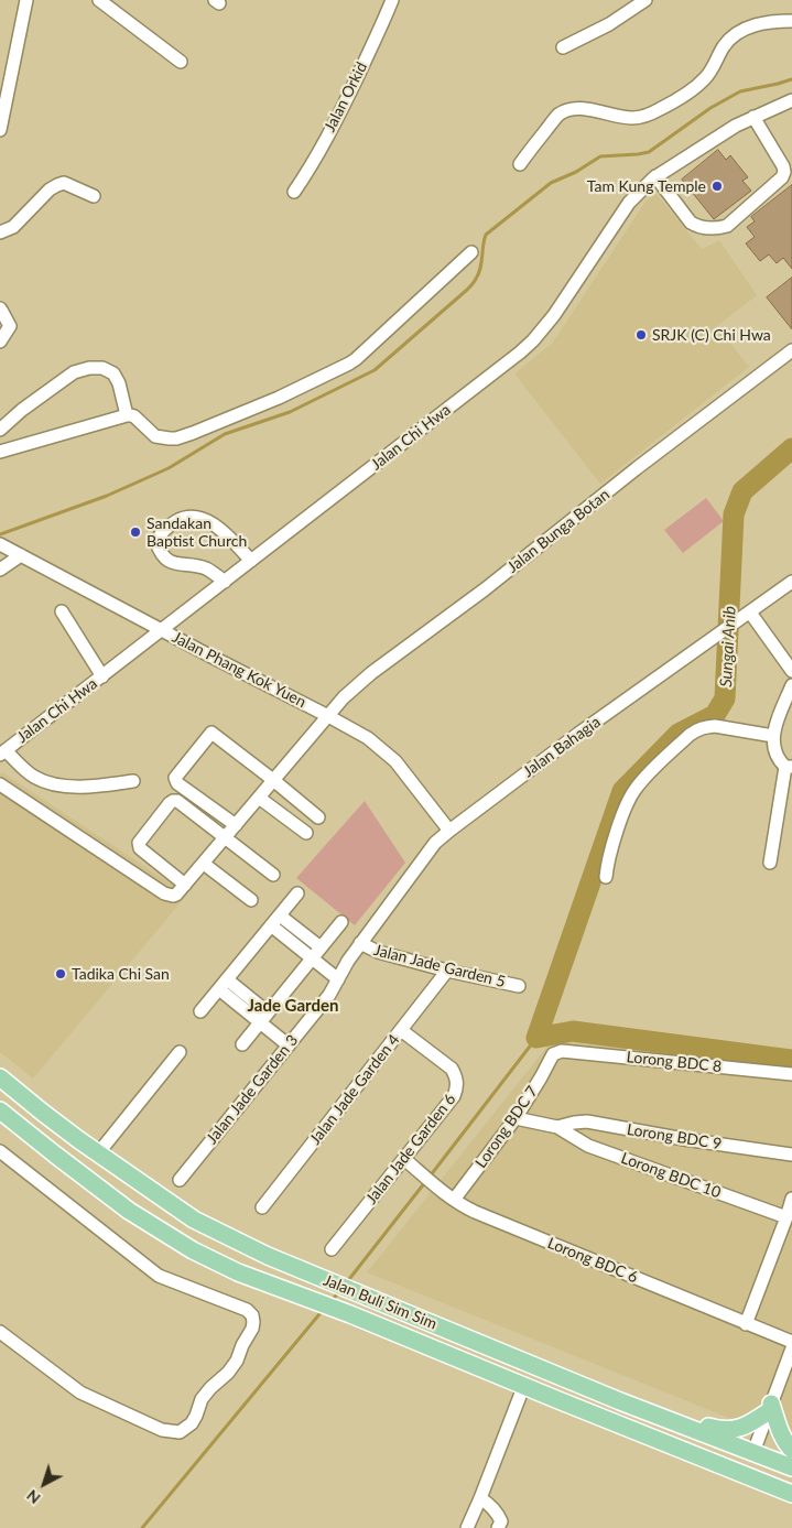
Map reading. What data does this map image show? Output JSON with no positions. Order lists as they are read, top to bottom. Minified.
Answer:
{"streets":{"main road":["Jalan Buli Sim Sim"],"street":["Jalan Orkid","Jalan Chi Hwa","Jalan Bunga Botan","Jalan Phang Kok Yuen","Jalan Bahagia","Jalan Jade Garden 5","Lorong BDC 8","Jalan Jade Garden 3","Jalan Jade Garden 4","Lorong BDC 7","Lorong BDC 9","Jalan Jade Garden 6","Lorong BDC 10","Lorong BDC 6"]},"crossings":[["Jalan Chi Hwa","Jalan Phang Kok Yuen"],["Jalan Bunga Botan","Jalan Phang Kok Yuen"],["Jalan Phang Kok Yuen","Jalan Bahagia"],["Jalan Bahagia","Jalan Jade Garden 5"],["Jalan Bahagia","Jalan Jade Garden 3"],["Jalan Jade Garden 5","Jalan Jade Garden 3"],["Jalan Jade Garden 5","Jalan Jade Garden 4"],["Lorong BDC 8","Lorong BDC 7"],["Jalan Jade Garden 4","Jalan Jade Garden 6"],["Lorong BDC 7","Lorong BDC 6"],["Lorong BDC 9","Lorong BDC 10"],["Jalan Jade Garden 6","Lorong BDC 6"]],"districts":["Jade Garden"],"water":["Sungai Anib"],"places":["Tam Kung Temple","SRJK (C) Chi Hwa","Sandakan Baptist Church","Tadika Chi San"],"north":"bottom left"}
